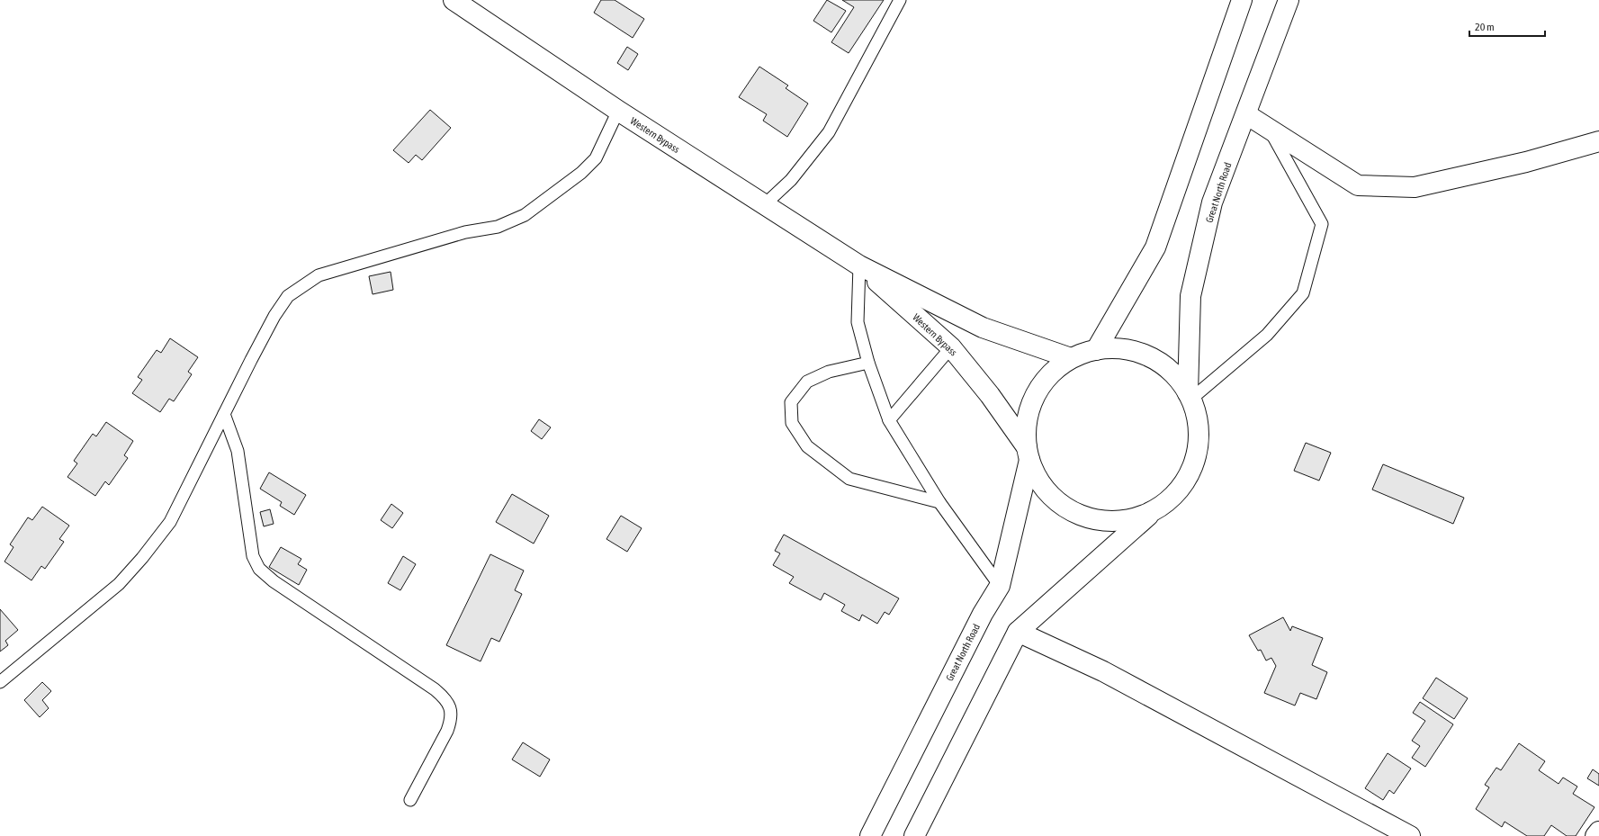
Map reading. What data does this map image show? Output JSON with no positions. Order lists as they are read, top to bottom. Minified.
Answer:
{"streets":{"main road":["Western Bypass","Great North Road"]},"crossings":[["Western Bypass","Great North Road"]],"scale_bar":"20 m"}
